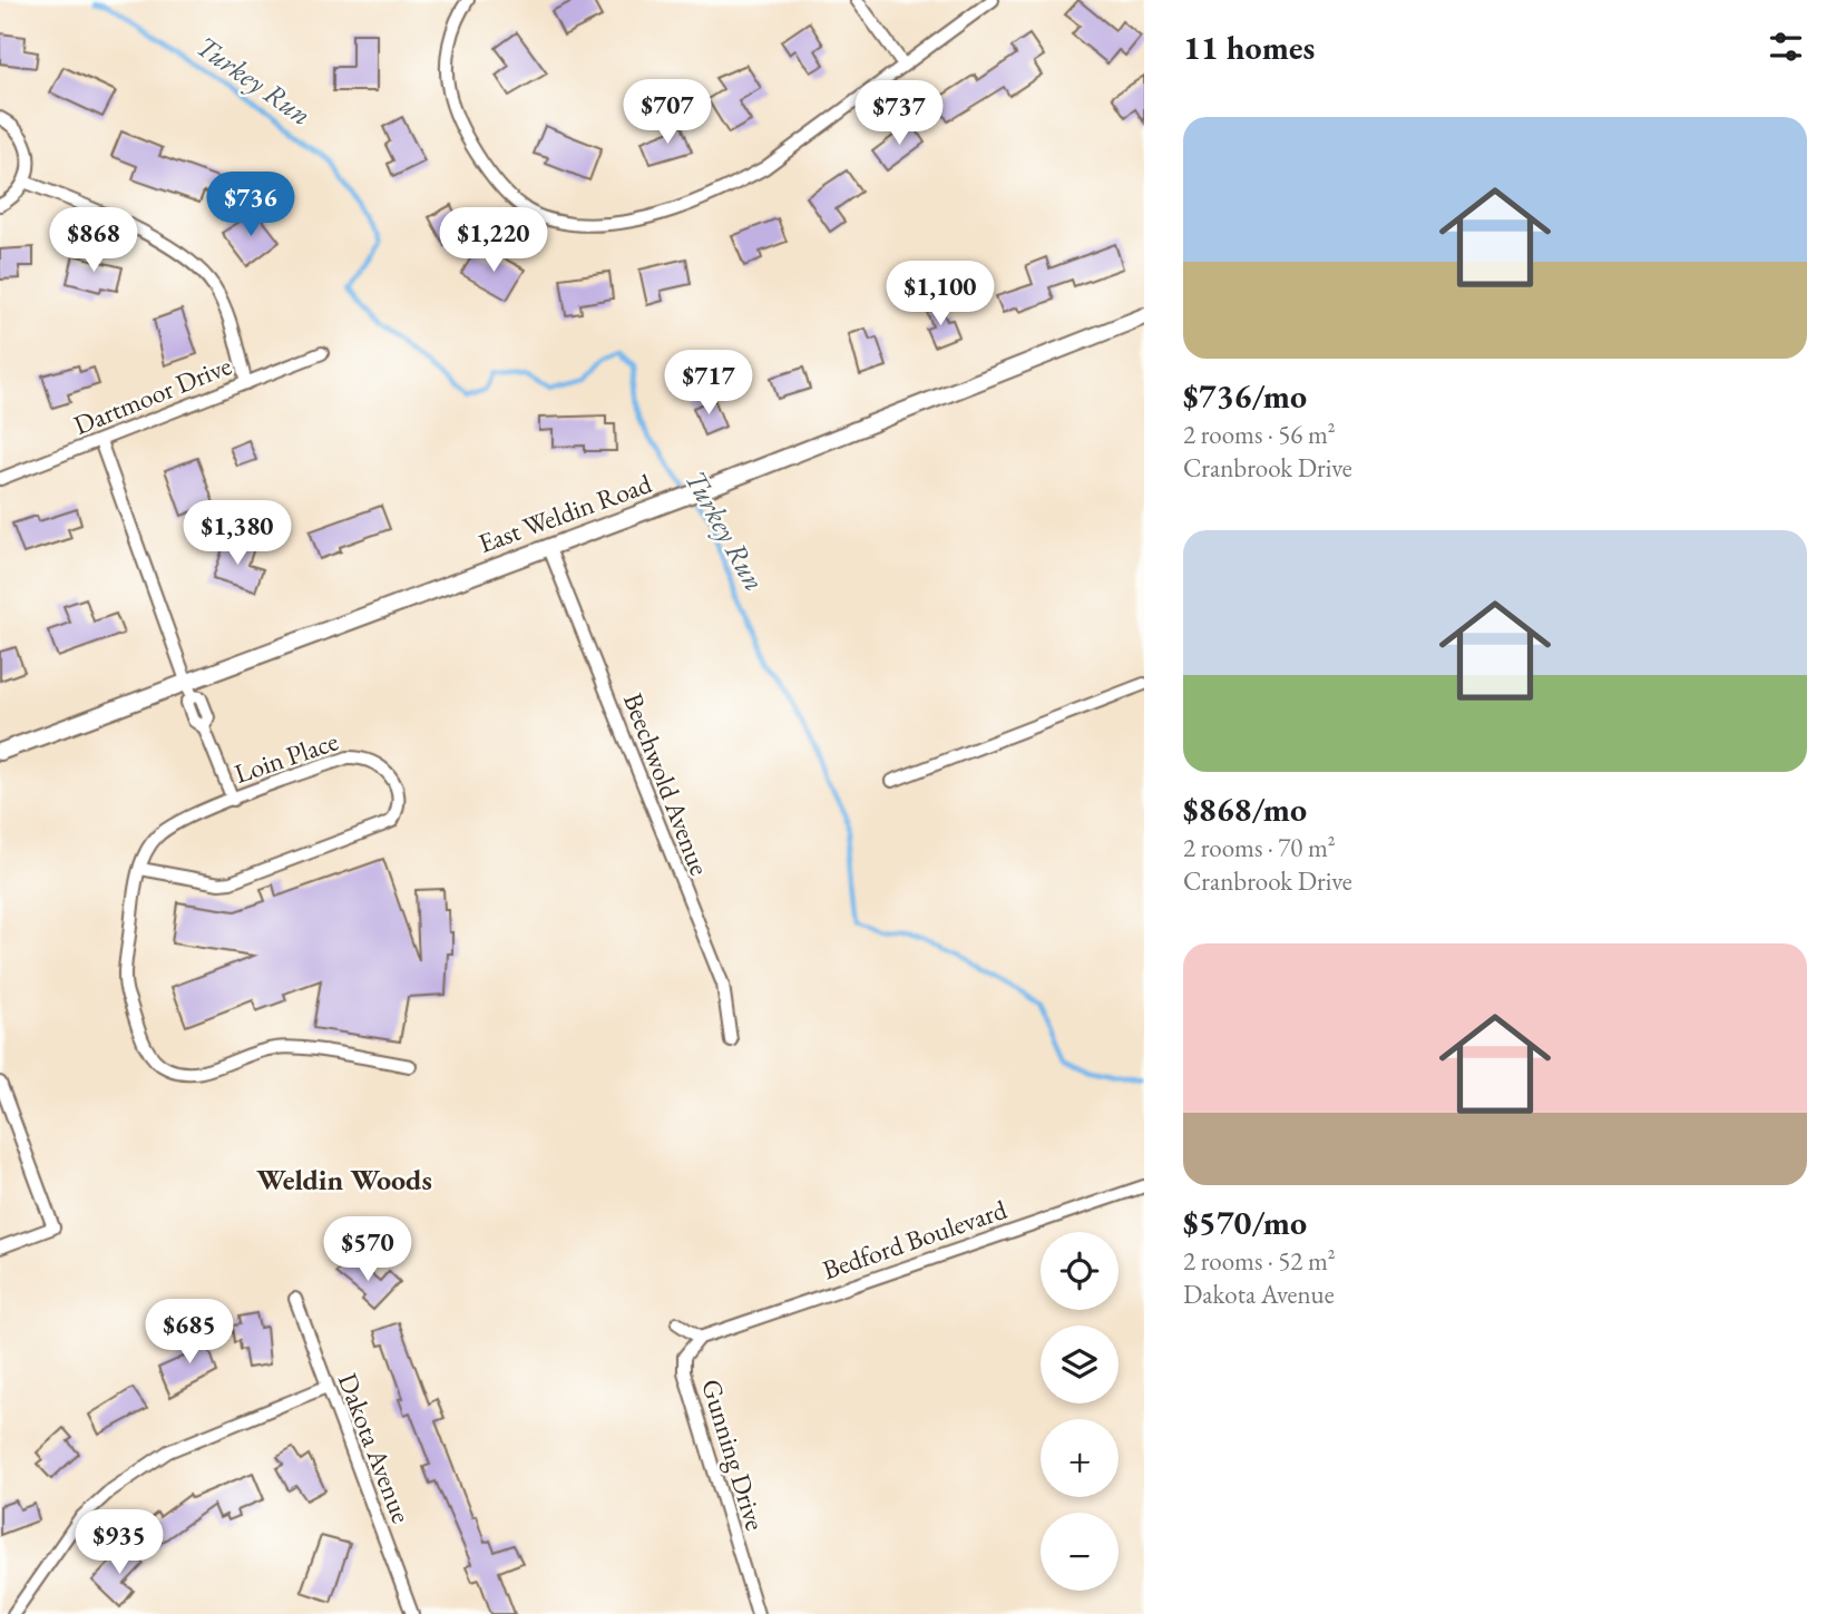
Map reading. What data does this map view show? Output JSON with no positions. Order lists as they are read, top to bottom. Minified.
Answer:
{"streets":{"street":["Dartmoor Drive","East Weldin Road","Loin Place","Beechwold Avenue","Bedford Boulevard","Dakota Avenue","Gunning Drive"]},"crossings":[["East Weldin Road","Beechwold Avenue"],["Bedford Boulevard","Gunning Drive"]],"districts":["Weldin Woods"],"water":["Turkey Run"],"page":{"heading":"11 homes","price":["$707","$737","$736","$868","$1,220","$1,100","$717","$1,380","$570","$685","$935"],"list":[{"name":"$736/mo","note":"2 rooms · 56 m² · Cranbrook Drive"},{"name":"$868/mo","note":"2 rooms · 70 m² · Cranbrook Drive"},{"name":"$570/mo","note":"2 rooms · 52 m² · Dakota Avenue"}],"map_buttons":["+","−"]}}
